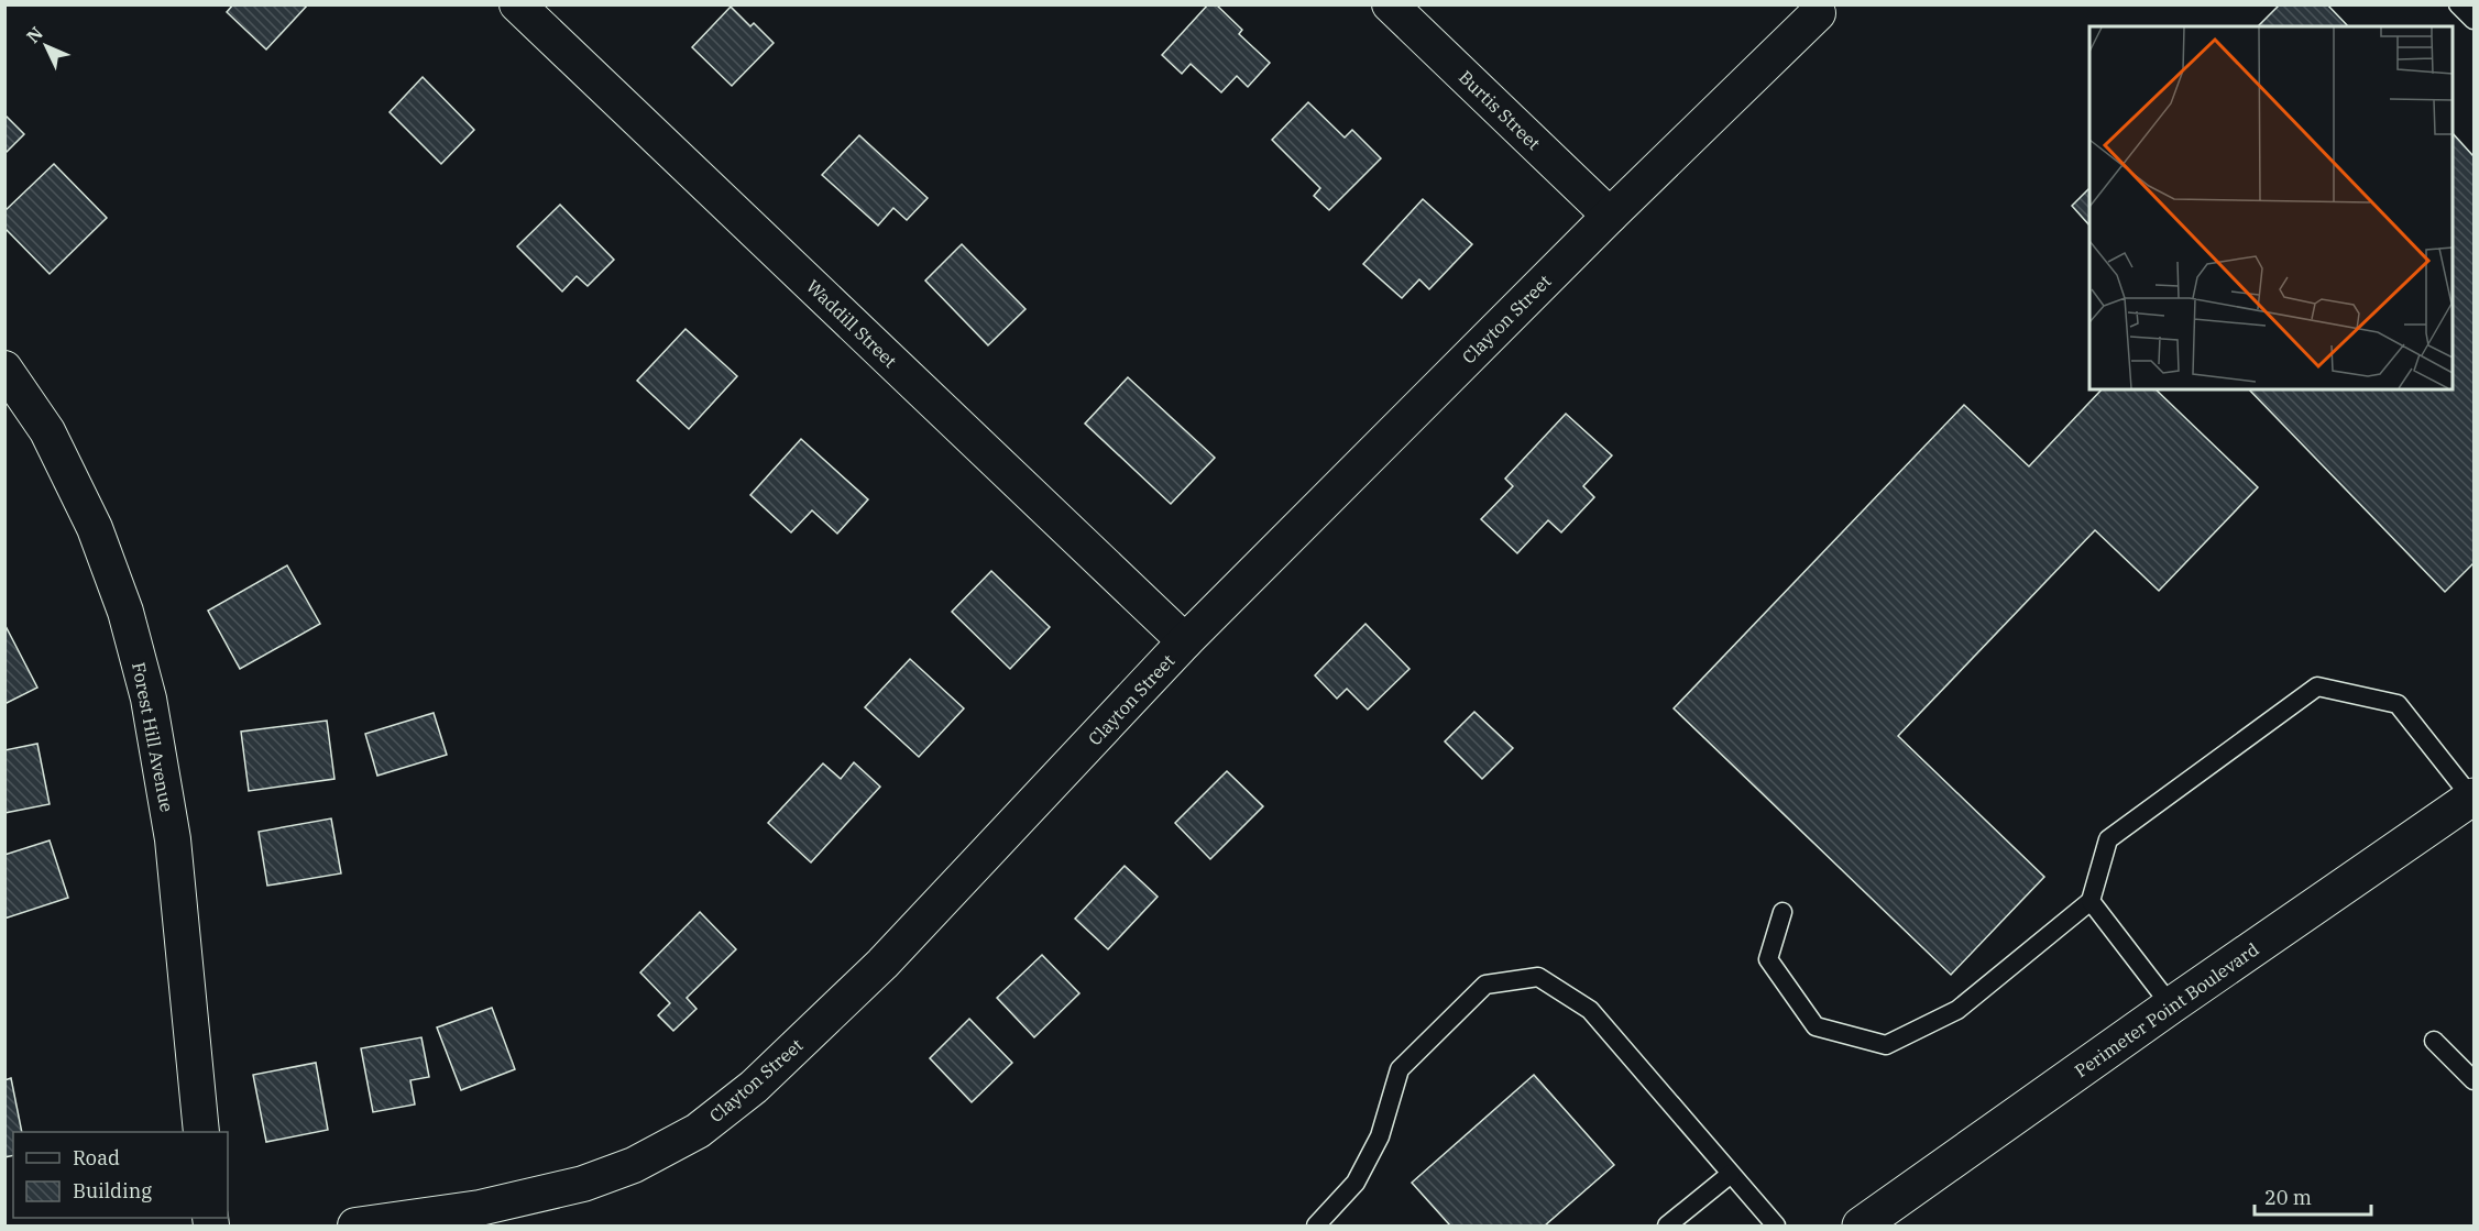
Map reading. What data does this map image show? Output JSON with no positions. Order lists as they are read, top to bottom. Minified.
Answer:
{"streets":{"street":["Burtis Street","Clayton Street","Waddill Street","Forest Hill Avenue","Perimeter Point Boulevard"]},"crossings":[["Burtis Street","Clayton Street"],["Clayton Street","Waddill Street"]],"legend":["Road","Building"],"scale_bar":"20 m","north":"top left"}
